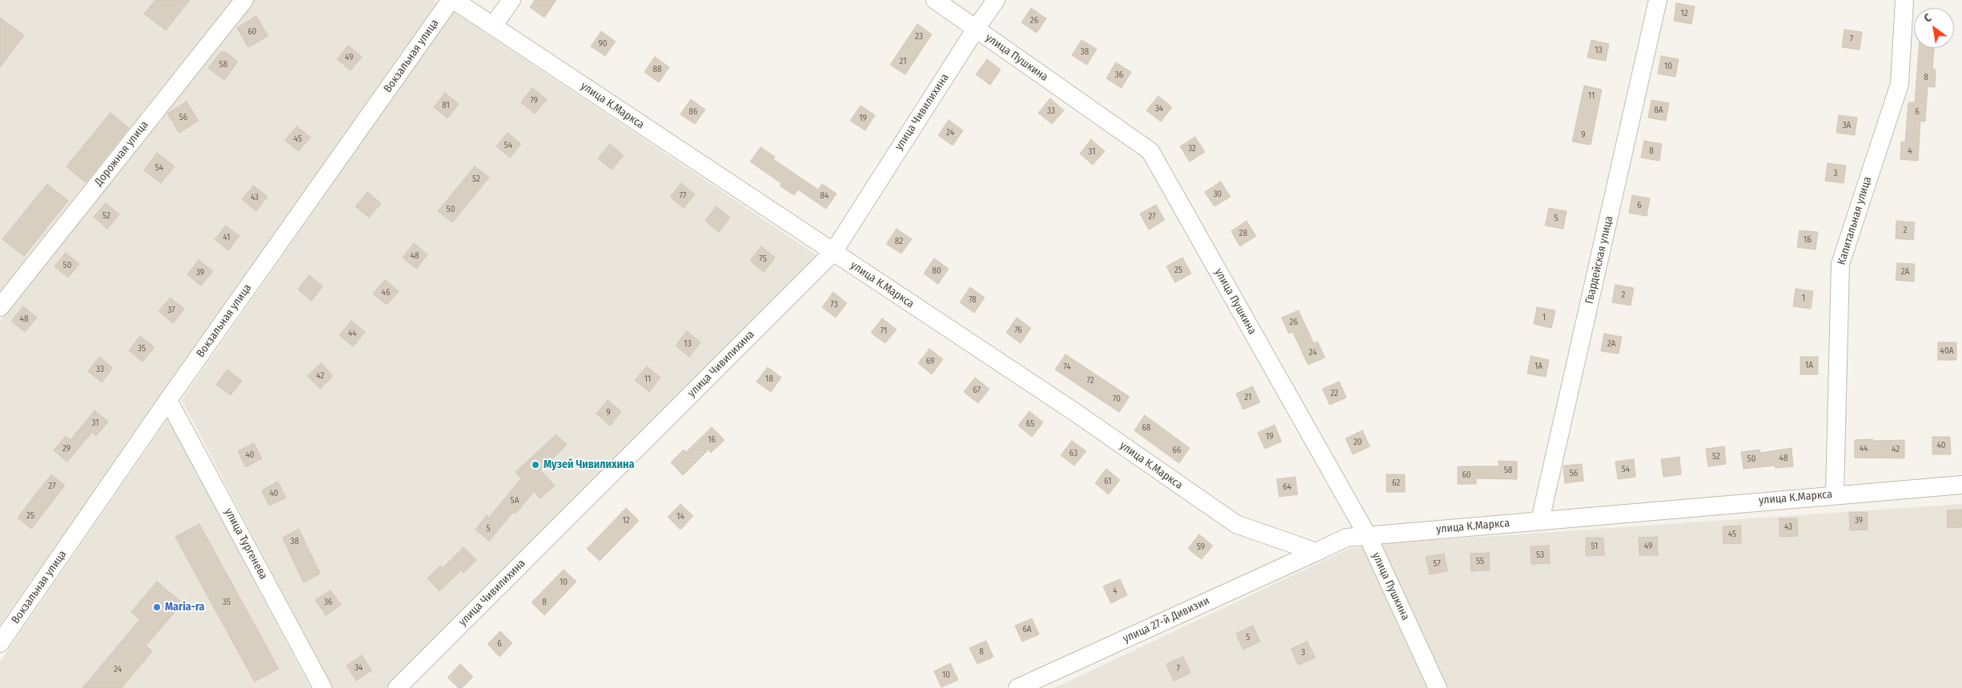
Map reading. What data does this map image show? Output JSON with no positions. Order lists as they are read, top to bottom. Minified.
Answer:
{"streets":{"street":["Вокзальная улица","улица Пушкина","улица К.Маркса","улица Чивилихина","Дорожная улица","Капитальная улица","Гвардейская улица","улица Тургенева","улица 27-й Дивизии"]},"crossings":[["Вокзальная улица","улица К.Маркса"],["Вокзальная улица","улица Тургенева"],["улица Пушкина","улица К.Маркса"],["улица Пушкина","улица Чивилихина"],["улица К.Маркса","улица Чивилихина"],["улица К.Маркса","Капитальная улица"],["улица К.Маркса","Гвардейская улица"],["улица К.Маркса","улица 27-й Дивизии"]],"places":["Музей Чивилихина","Maria-ra"],"house_numbers":["12","26","60","23","7","90","13","38","49","21","58","10","88","36","8","11","79","81","34","8А","33","86","6","56","19","3А","24","9","45","54","32","8","4","31","54","3","52","30","77","84","43","6","50","52","27","5","2","28","41","1Б","82","48","75","50","25","80","2А","39","46","2","1","78","73","37","1","48","26","76","71","44","13","2А","35","40А","24","69","1А","1А","74","33","42","11","18","72","67","22","21","70","9","31","65","68","19","16","20","40","29","44","42","66","63","40","52","48","50","54","58","56","60","61","62","27","64","40","5А","25","14","12","39","43","5","45","38","51","49","59","53","55","57","10","4","35","36","8","6А","5","6","8","3","34","7","24","10"],"north":"top left"}
